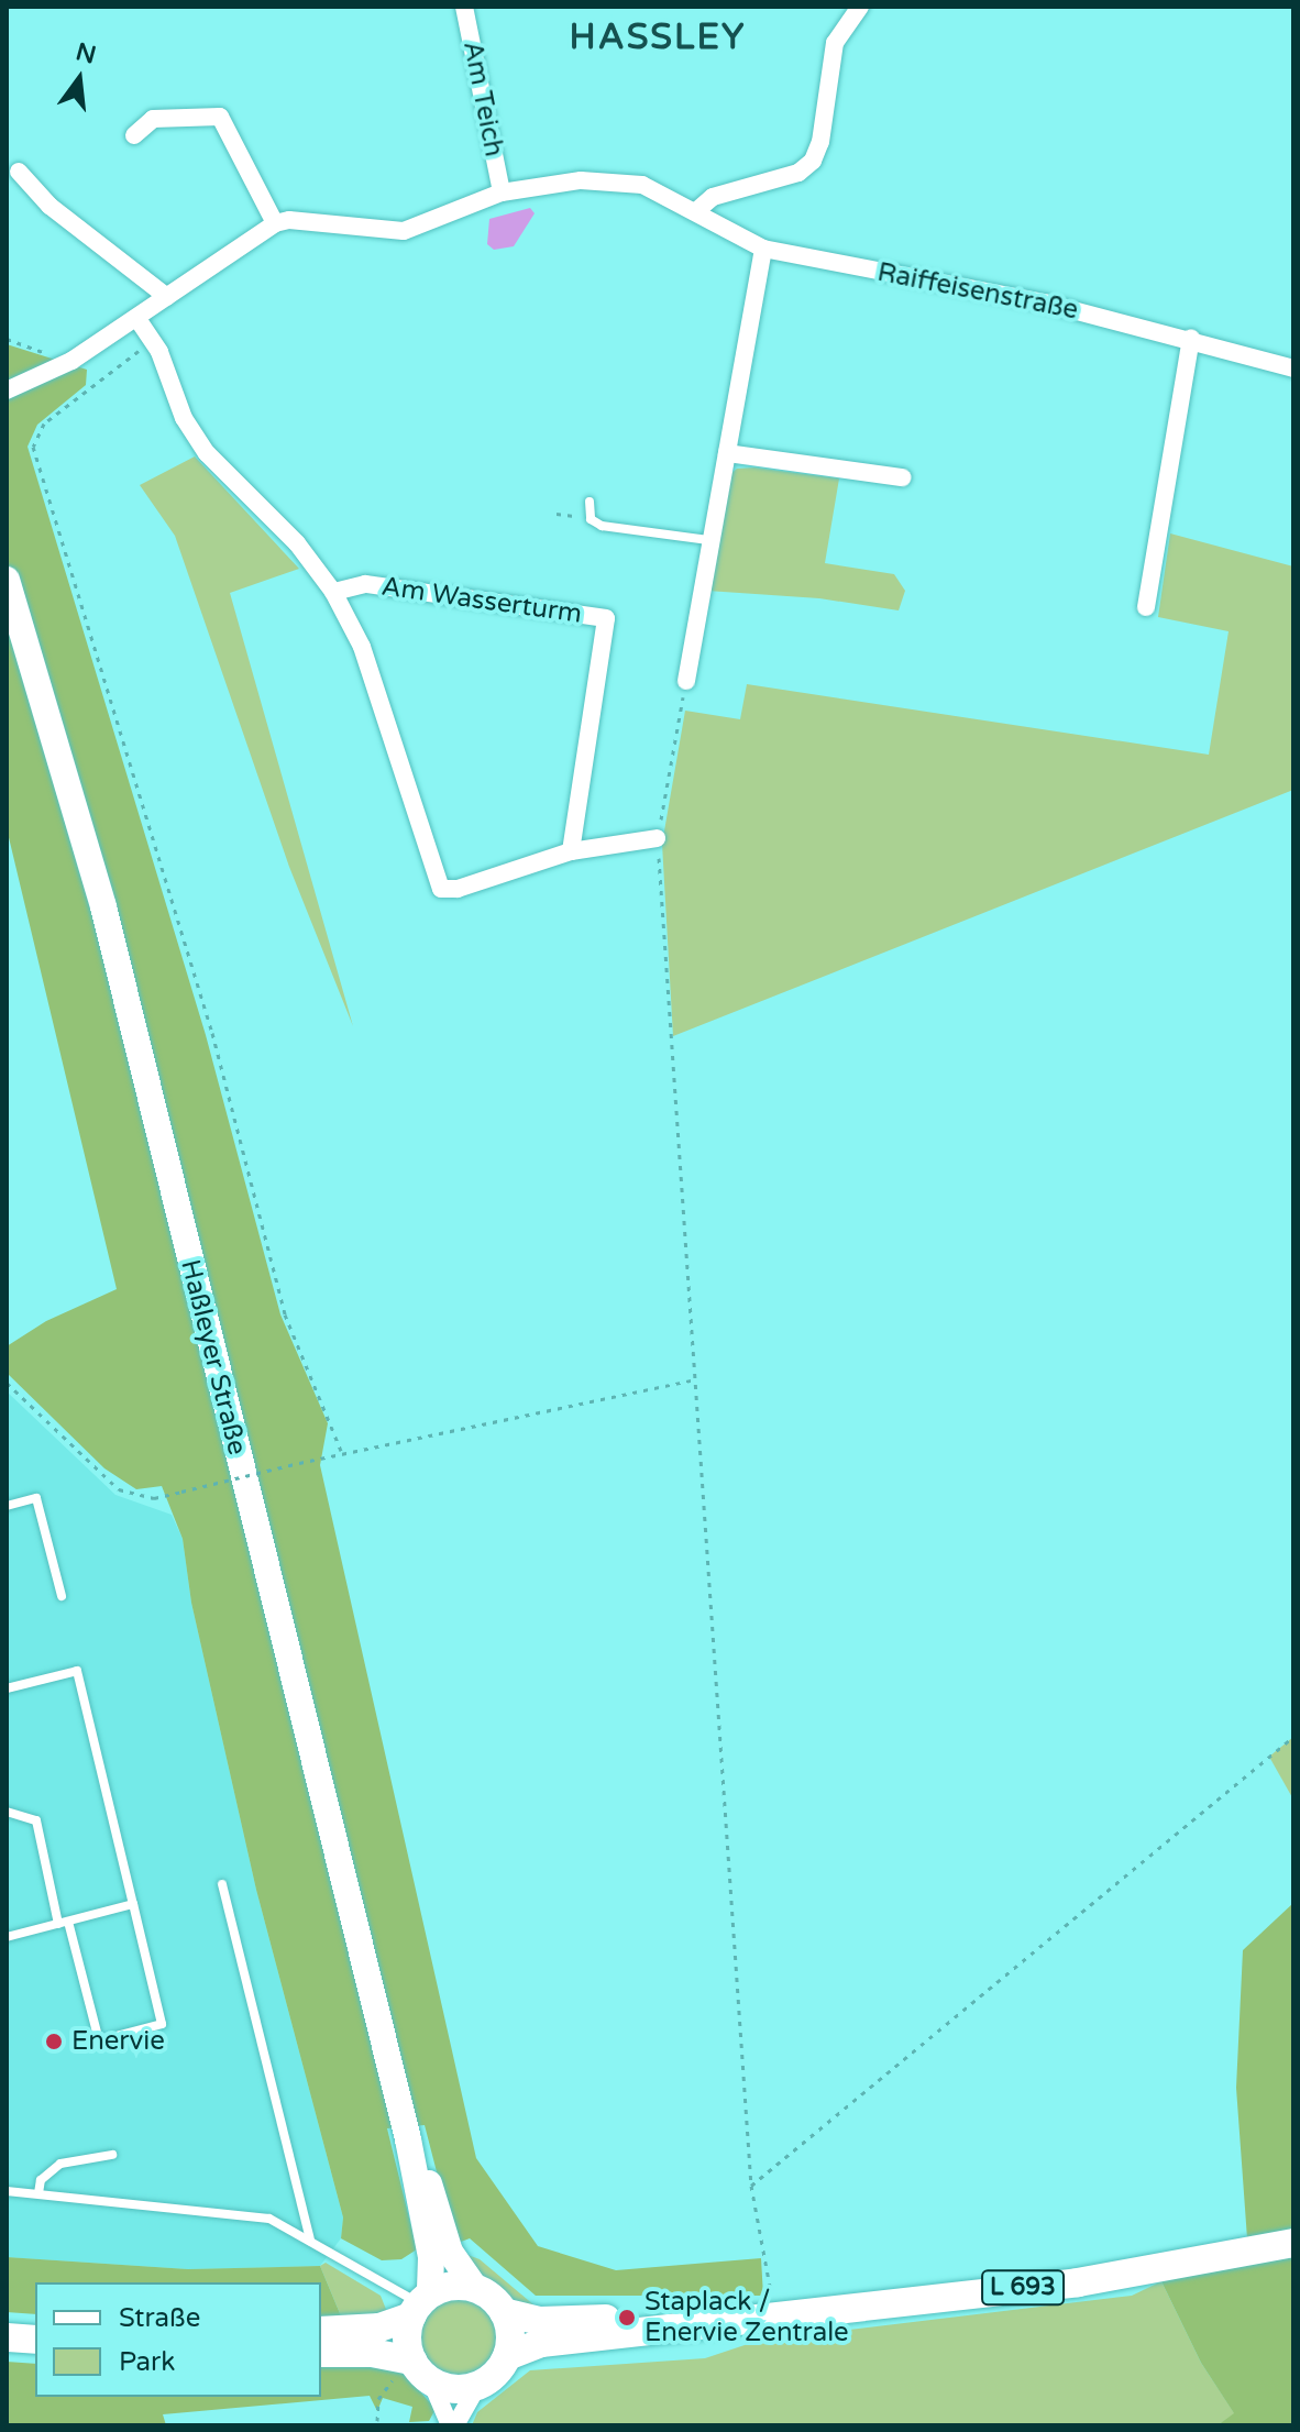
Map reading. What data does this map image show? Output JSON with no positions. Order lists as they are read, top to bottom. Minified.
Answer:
{"streets":{"main road":["Haßleyer Straße","L 693"],"street":["Am Teich","Raiffeisenstraße","Am Wasserturm"]},"crossings":[["Am Teich","Raiffeisenstraße"],["Haßleyer Straße","L 693"]],"districts":["HASSLEY"],"places":["Enervie","Staplack / Enervie Zentrale"],"legend":["Straße","Park"],"north":"top"}
